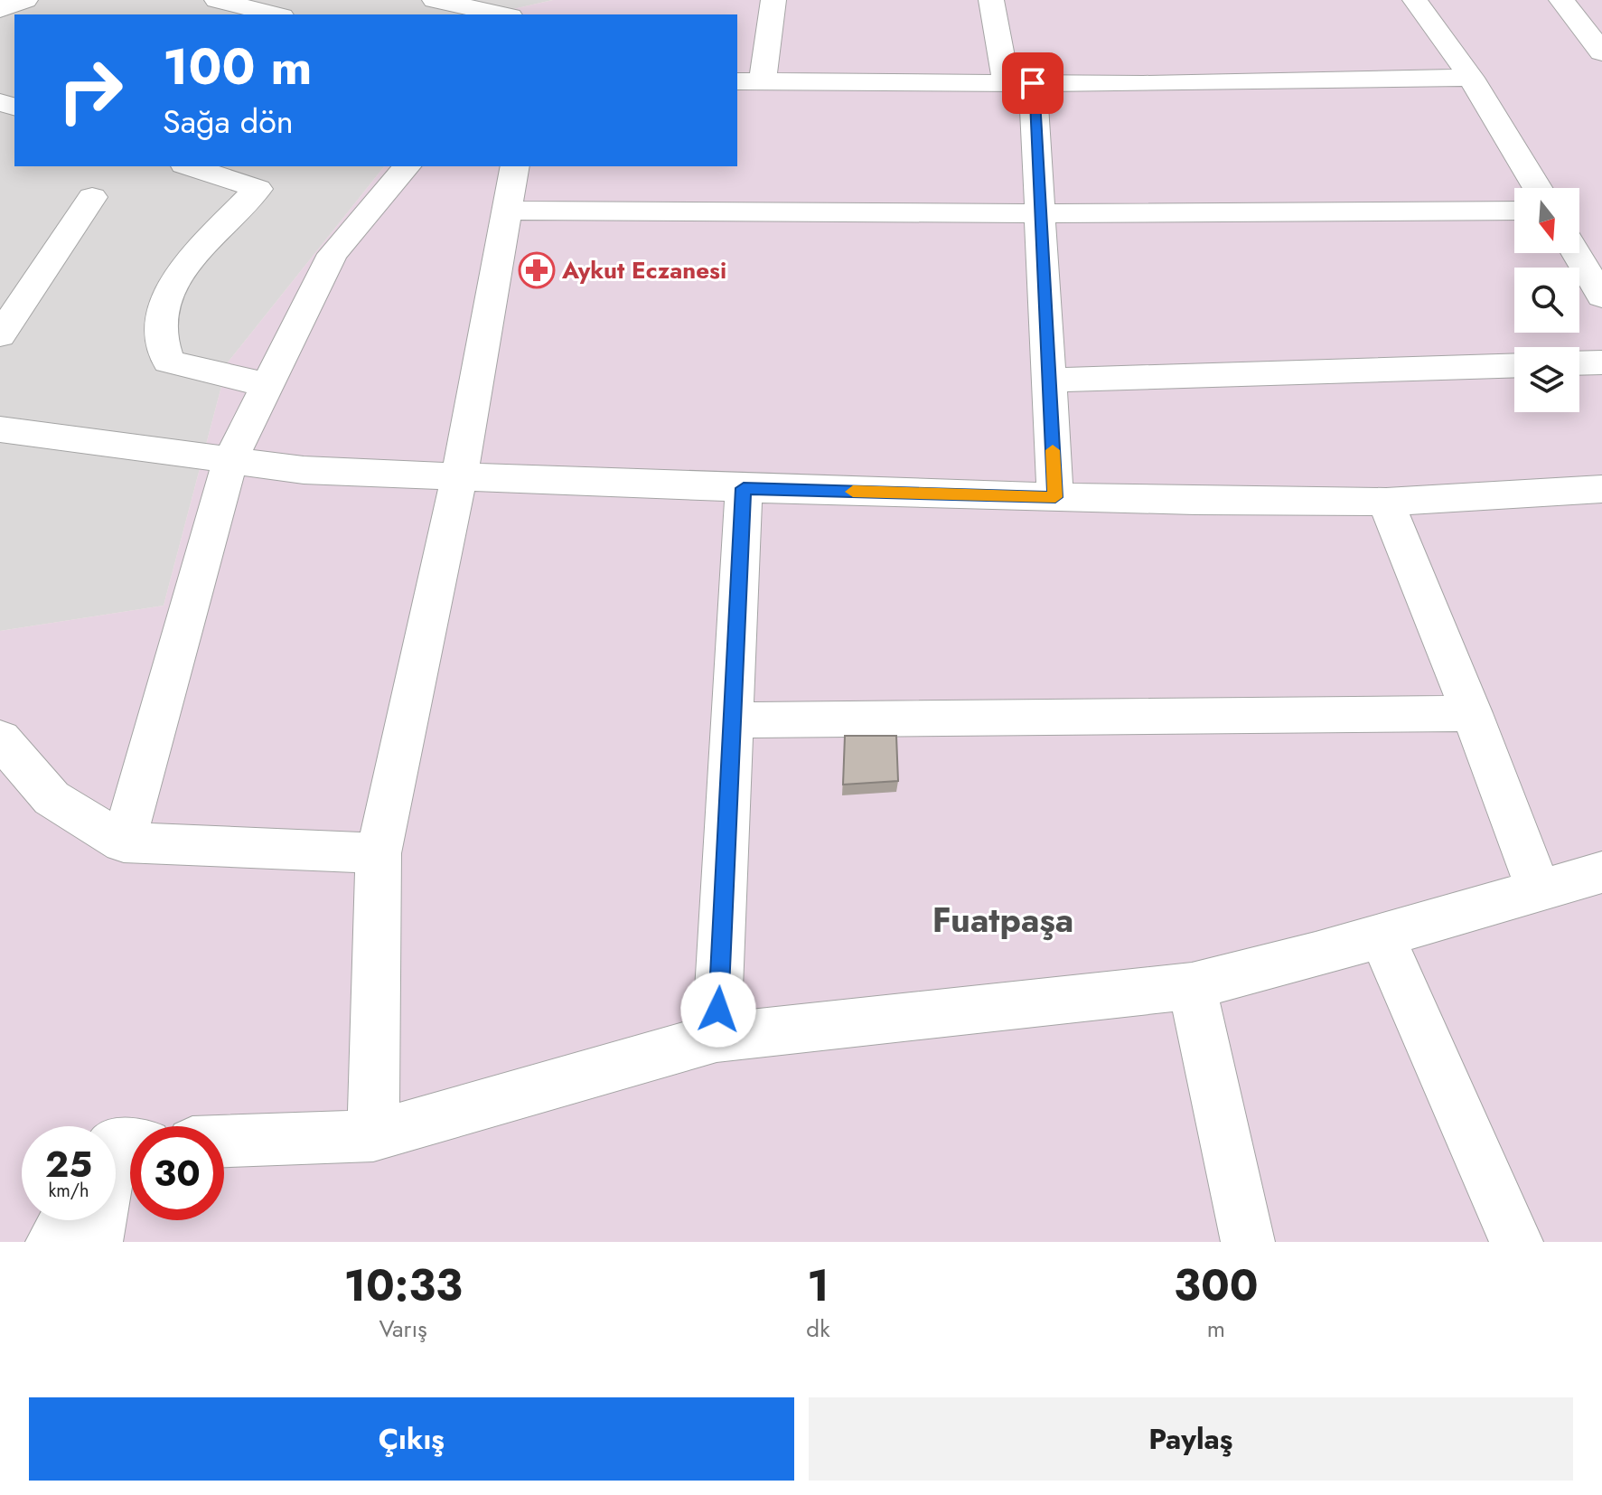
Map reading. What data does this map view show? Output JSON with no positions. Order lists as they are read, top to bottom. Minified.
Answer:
{"districts":["Fuatpaşa"],"places":{"pharmacy":["Aykut Eczanesi"]},"north":"bottom","page":{"turn":["100 m","Sağa dön"],"speed":"25 km/h","limit":"30","eta":["10:33","Varış","1","dk","300","m"],"buttons":["Çıkış","Paylaş"]}}
